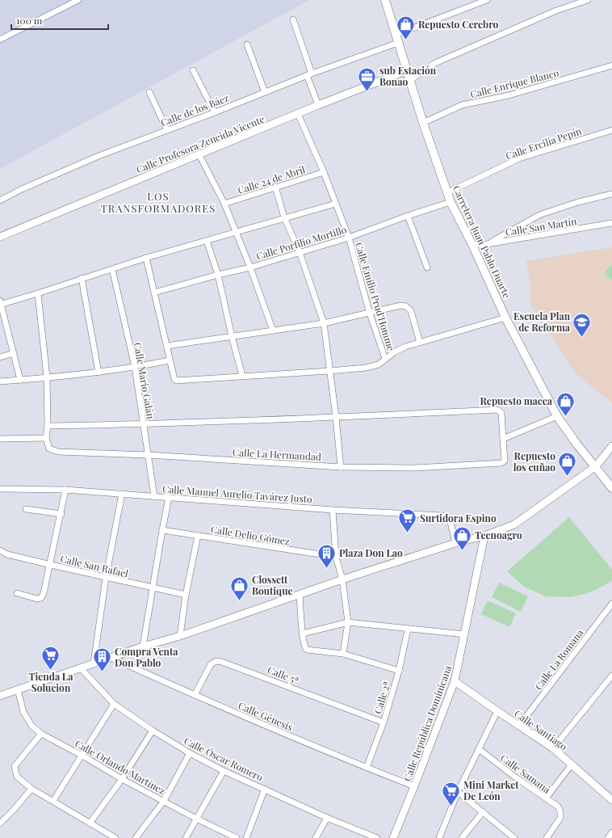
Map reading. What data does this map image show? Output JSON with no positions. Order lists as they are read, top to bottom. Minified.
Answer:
{"streets":{"main road":["Carretera Juan Pablo Duarte"],"street":["Calle Enrique Blanco","Calle de los Báez","Calle Ercilia Pepín","Calle Profesora Zeneida Vicente","Calle 24 de Abril","Calle San Martín","Calle Porfilio Mortillo","Calle Emilio Prud'Homme","Calle Mario Galán","Calle La Hermandad","Calle Manuel Aurelio Tavárez Justo","Calle Delio Gómez","Calle San Rafael","Calle La Romana","Calle 5ª","Calle 2ª","Calle Génesis","Calle República Dominicana","Calle Santiago","Calle Óscar Romero","Calle Orlando Martínez","Calle Samaná"]},"crossings":[["Calle Enrique Blanco","Carretera Juan Pablo Duarte"],["Calle de los Báez","Carretera Juan Pablo Duarte"],["Calle Ercilia Pepín","Carretera Juan Pablo Duarte"],["Calle Profesora Zeneida Vicente","Carretera Juan Pablo Duarte"],["Calle Profesora Zeneida Vicente","Calle Emilio Prud'Homme"],["Calle 24 de Abril","Calle Emilio Prud'Homme"],["Calle San Martín","Carretera Juan Pablo Duarte"],["Carretera Juan Pablo Duarte","Calle Porfilio Mortillo"],["Calle Porfilio Mortillo","Calle Emilio Prud'Homme"],["Calle Mario Galán","Calle La Hermandad"],["Calle Mario Galán","Calle Manuel Aurelio Tavárez Justo"],["Calle La Romana","Calle Santiago"],["Calle 5ª","Calle 2ª"],["Calle 5ª","Calle Génesis"],["Calle 2ª","Calle Génesis"],["Calle Génesis","Calle República Dominicana"],["Calle República Dominicana","Calle Santiago"]],"districts":["LOS TRANSFORMADORES"],"places":{"shop":["Repuesto Cerebro","Repuesto macea","Repuesto los cuñao","Tecnoagro","Clossett Boutique"],"office":["sub Estación Bonao"],"school or university":["Escuela Plan de Reforma"],"supermarket":["Surtidora Espino","Tienda La Solucion","Mini Market De León"],"building":["Plaza Don Lao","Compra Venta Don Pablo"]},"scale_bar":"100 m"}
